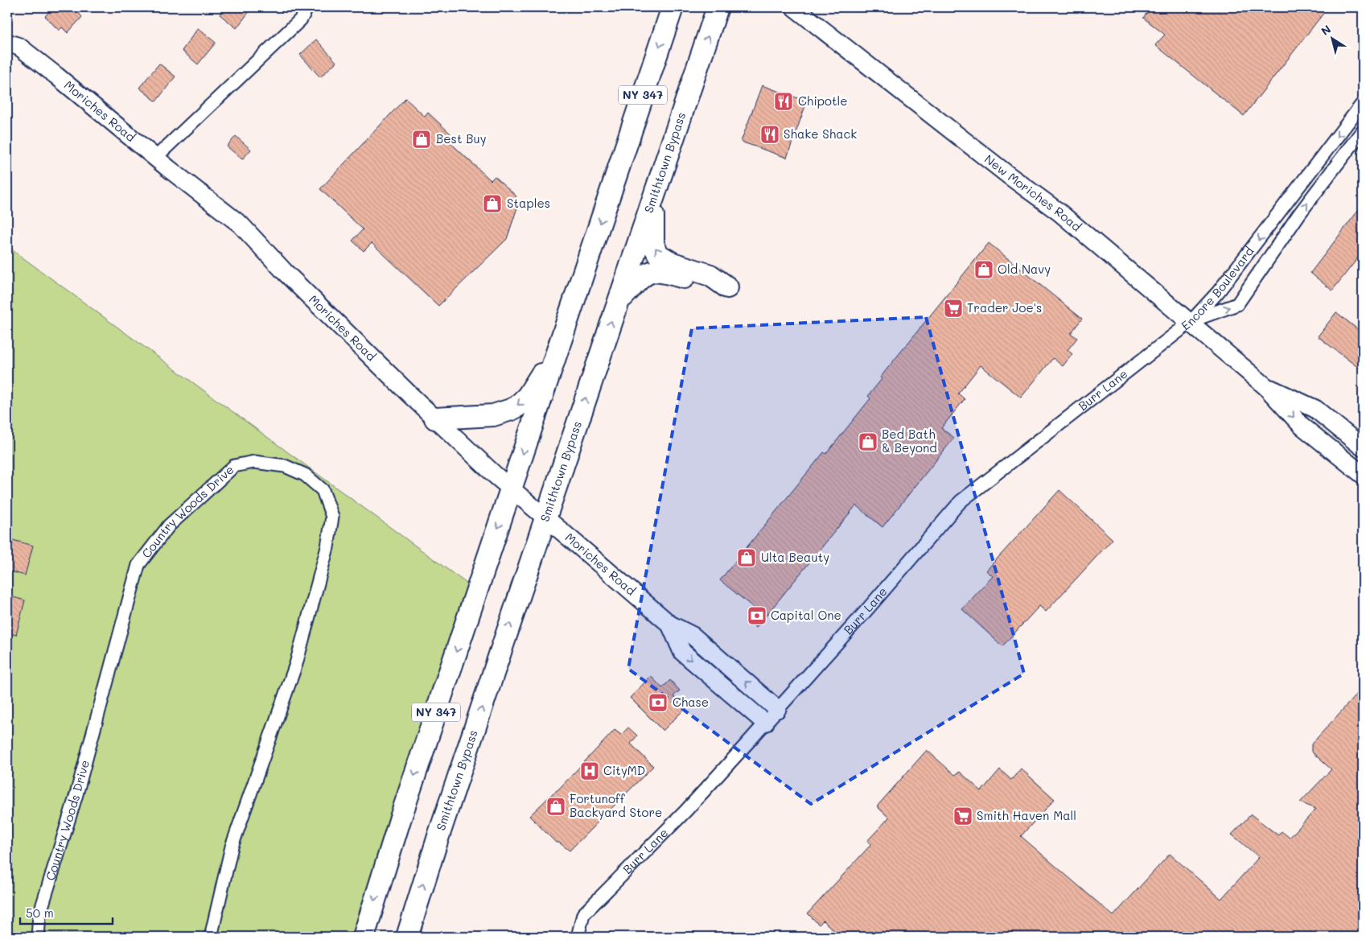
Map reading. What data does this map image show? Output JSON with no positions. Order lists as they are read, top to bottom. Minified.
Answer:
{"streets":{"highway":["NY 347","Smithtown Bypass"],"main road":["Moriches Road","New Moriches Road"],"street":["Encore Boulevard","Burr Lane","Country Woods Drive"]},"crossings":[["NY 347","Moriches Road"],["Moriches Road","Smithtown Bypass"],["Moriches Road","Burr Lane"],["New Moriches Road","Encore Boulevard"],["New Moriches Road","Burr Lane"],["Encore Boulevard","Burr Lane"]],"places":{"restaurant":["Chipotle","Shake Shack"],"shop":["Best Buy","Staples","Old Navy","Bed Bath & Beyond","Ulta Beauty","Fortunoff Backyard Store"],"supermarket":["Trader Joe's","Smith Haven Mall"],"bank":["Capital One","Chase"],"hospital":["CityMD"]},"scale_bar":"50 m","north":"top left"}
